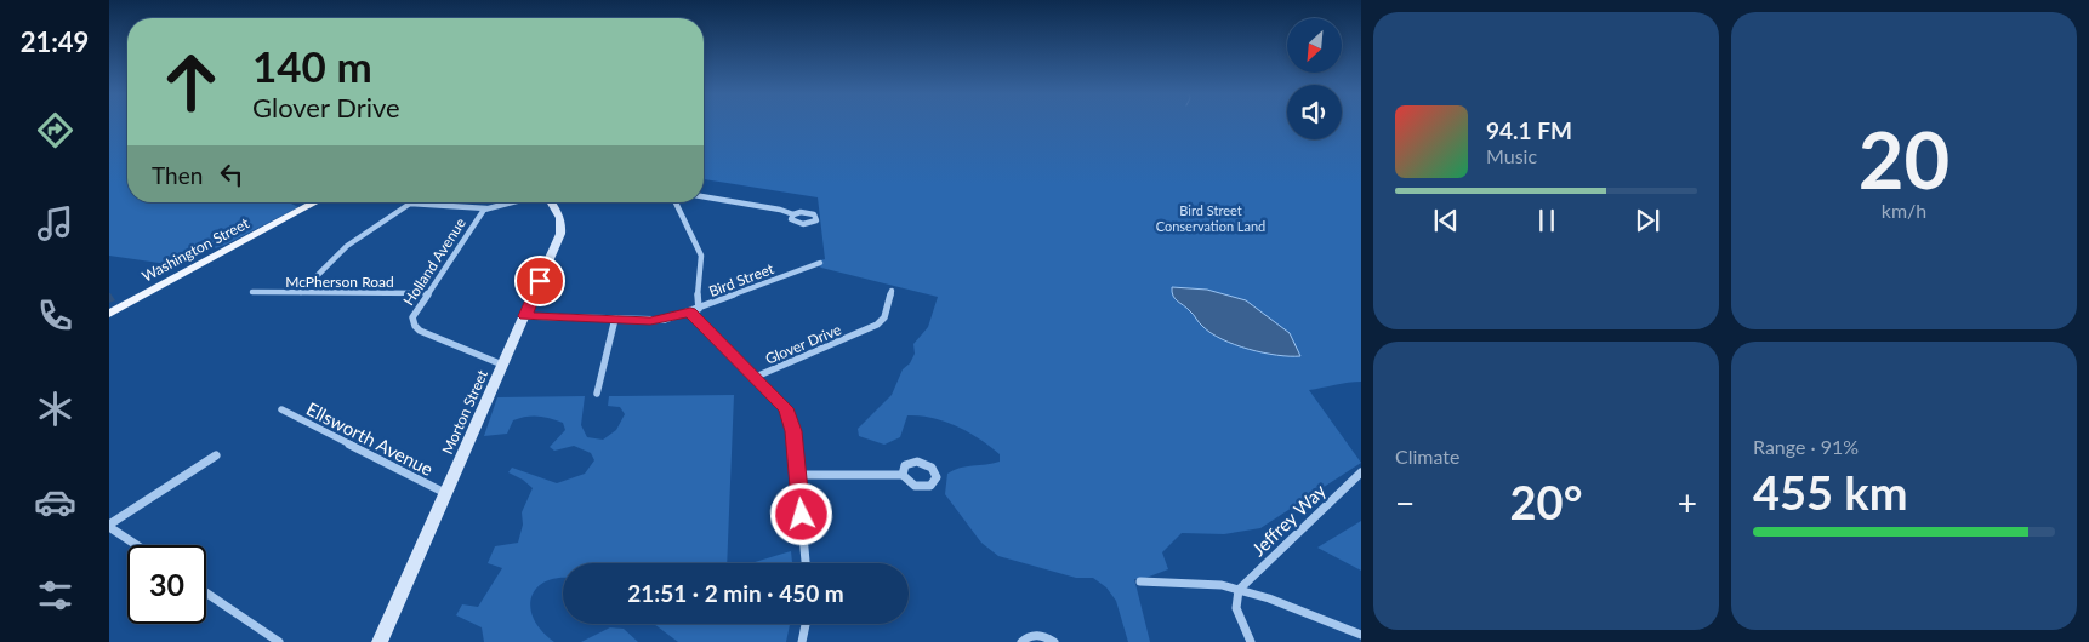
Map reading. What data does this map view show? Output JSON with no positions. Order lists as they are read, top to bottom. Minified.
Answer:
{"streets":{"main road":["Washington Street"],"street":["Holland Avenue","Bird Street","McPherson Road","Glover Drive","Morton Street","Ellsworth Avenue","Jeffrey Way"]},"crossings":[["Holland Avenue","McPherson Road"],["Holland Avenue","Morton Street"],["Bird Street","Glover Drive"],["Bird Street","Morton Street"],["Morton Street","Ellsworth Avenue"]],"parks":["Bird Street Conservation Land"],"north":"bottom left","page":{"tabs":"21:49","tile":[["20","km/h"],"Climate",["Range · 91%","455 km"]],"turn":["140 m","Glover Drive"],"song":["94.1 FM","Music"],"then":"Then","heat":["−","20°","+"],"limit":"30","trip":"21:51 · 2 min · 450 m"}}
